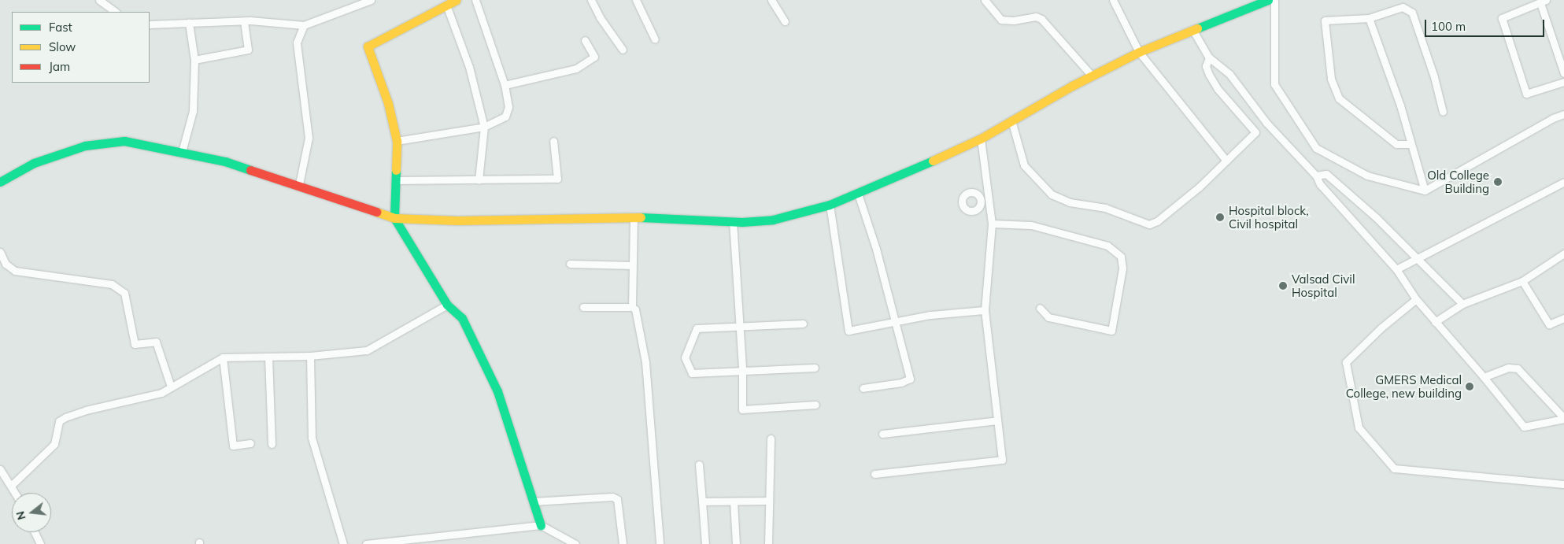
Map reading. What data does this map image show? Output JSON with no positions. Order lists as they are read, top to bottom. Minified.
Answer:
{"places":["Old College Building","Hospital block, Civil hospital","Valsad Civil Hospital","GMERS Medical College, new building"],"legend":["Fast","Slow","Jam"],"scale_bar":"100 m","north":"left"}
